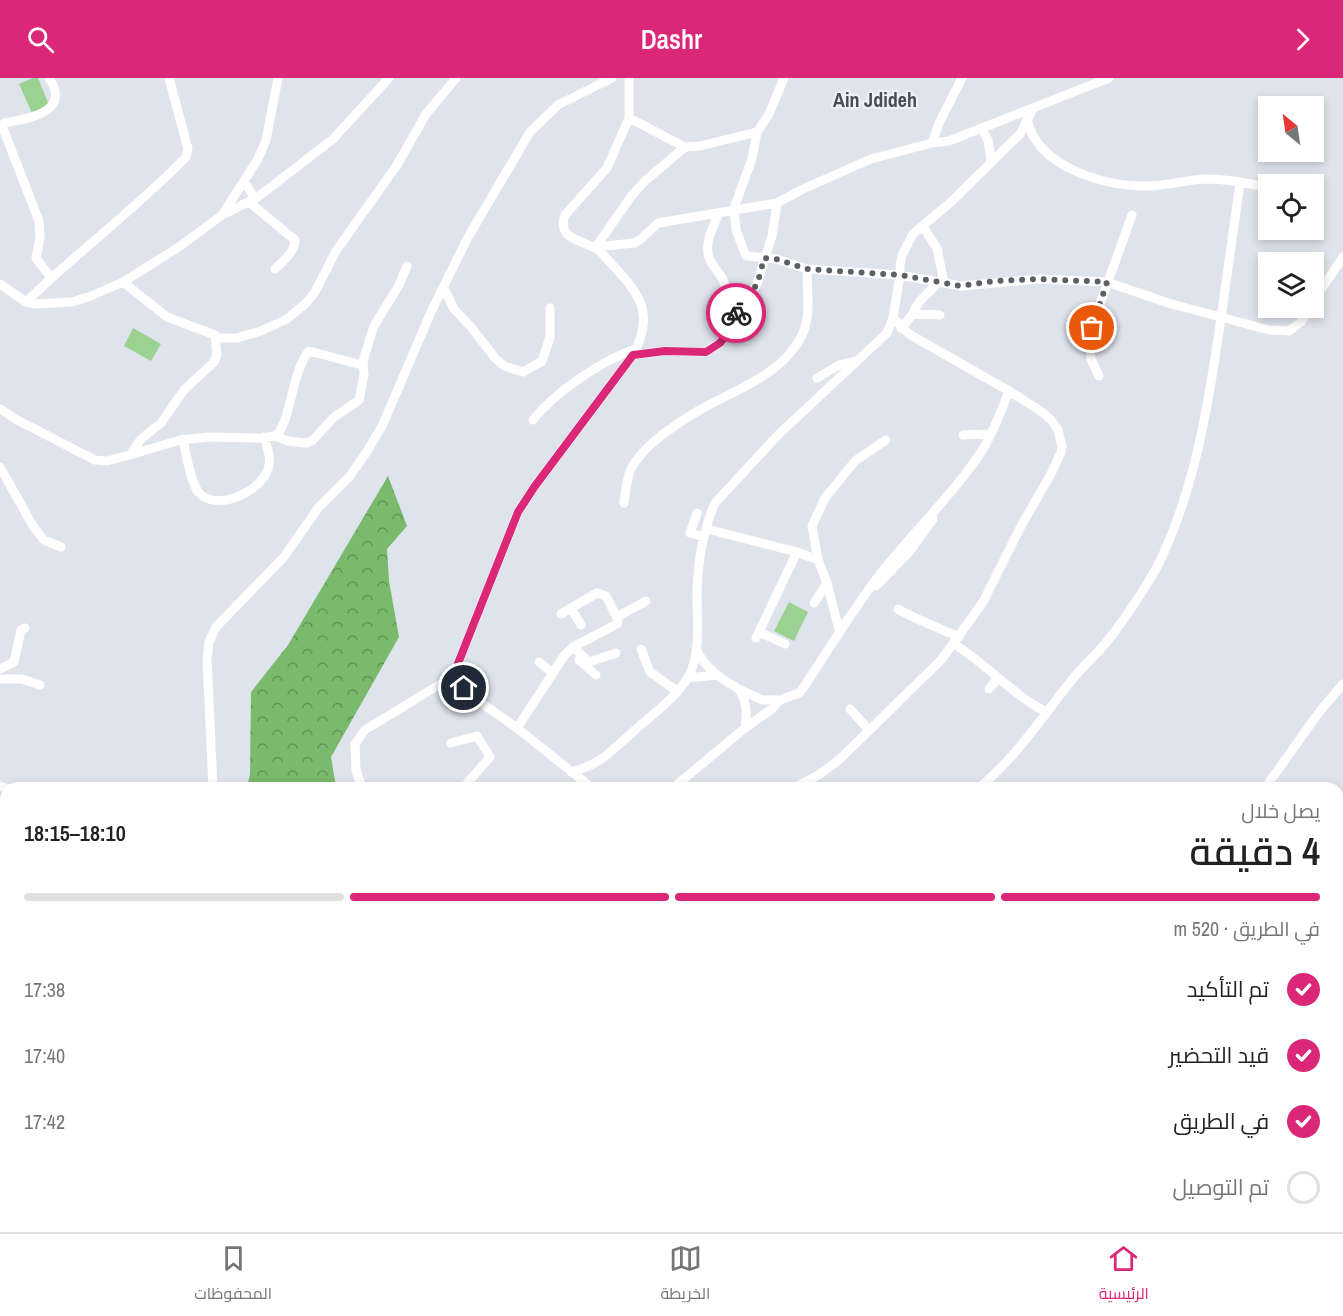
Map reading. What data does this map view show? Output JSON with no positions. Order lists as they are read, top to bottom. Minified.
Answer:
{"districts":["Ain Jdideh"],"north":"top left","page":{"header":"Dashr","heading":["4 دقيقة","يصل خلال","18:10–18:15"],"bar":"في الطريق · 520 m","list":[["تم التأكيد","17:38"],["قيد التحضير","17:40"],["في الطريق","17:42"],"تم التوصيل"],"tabs":["الرئيسية","الخريطة","المحفوظات"]}}
